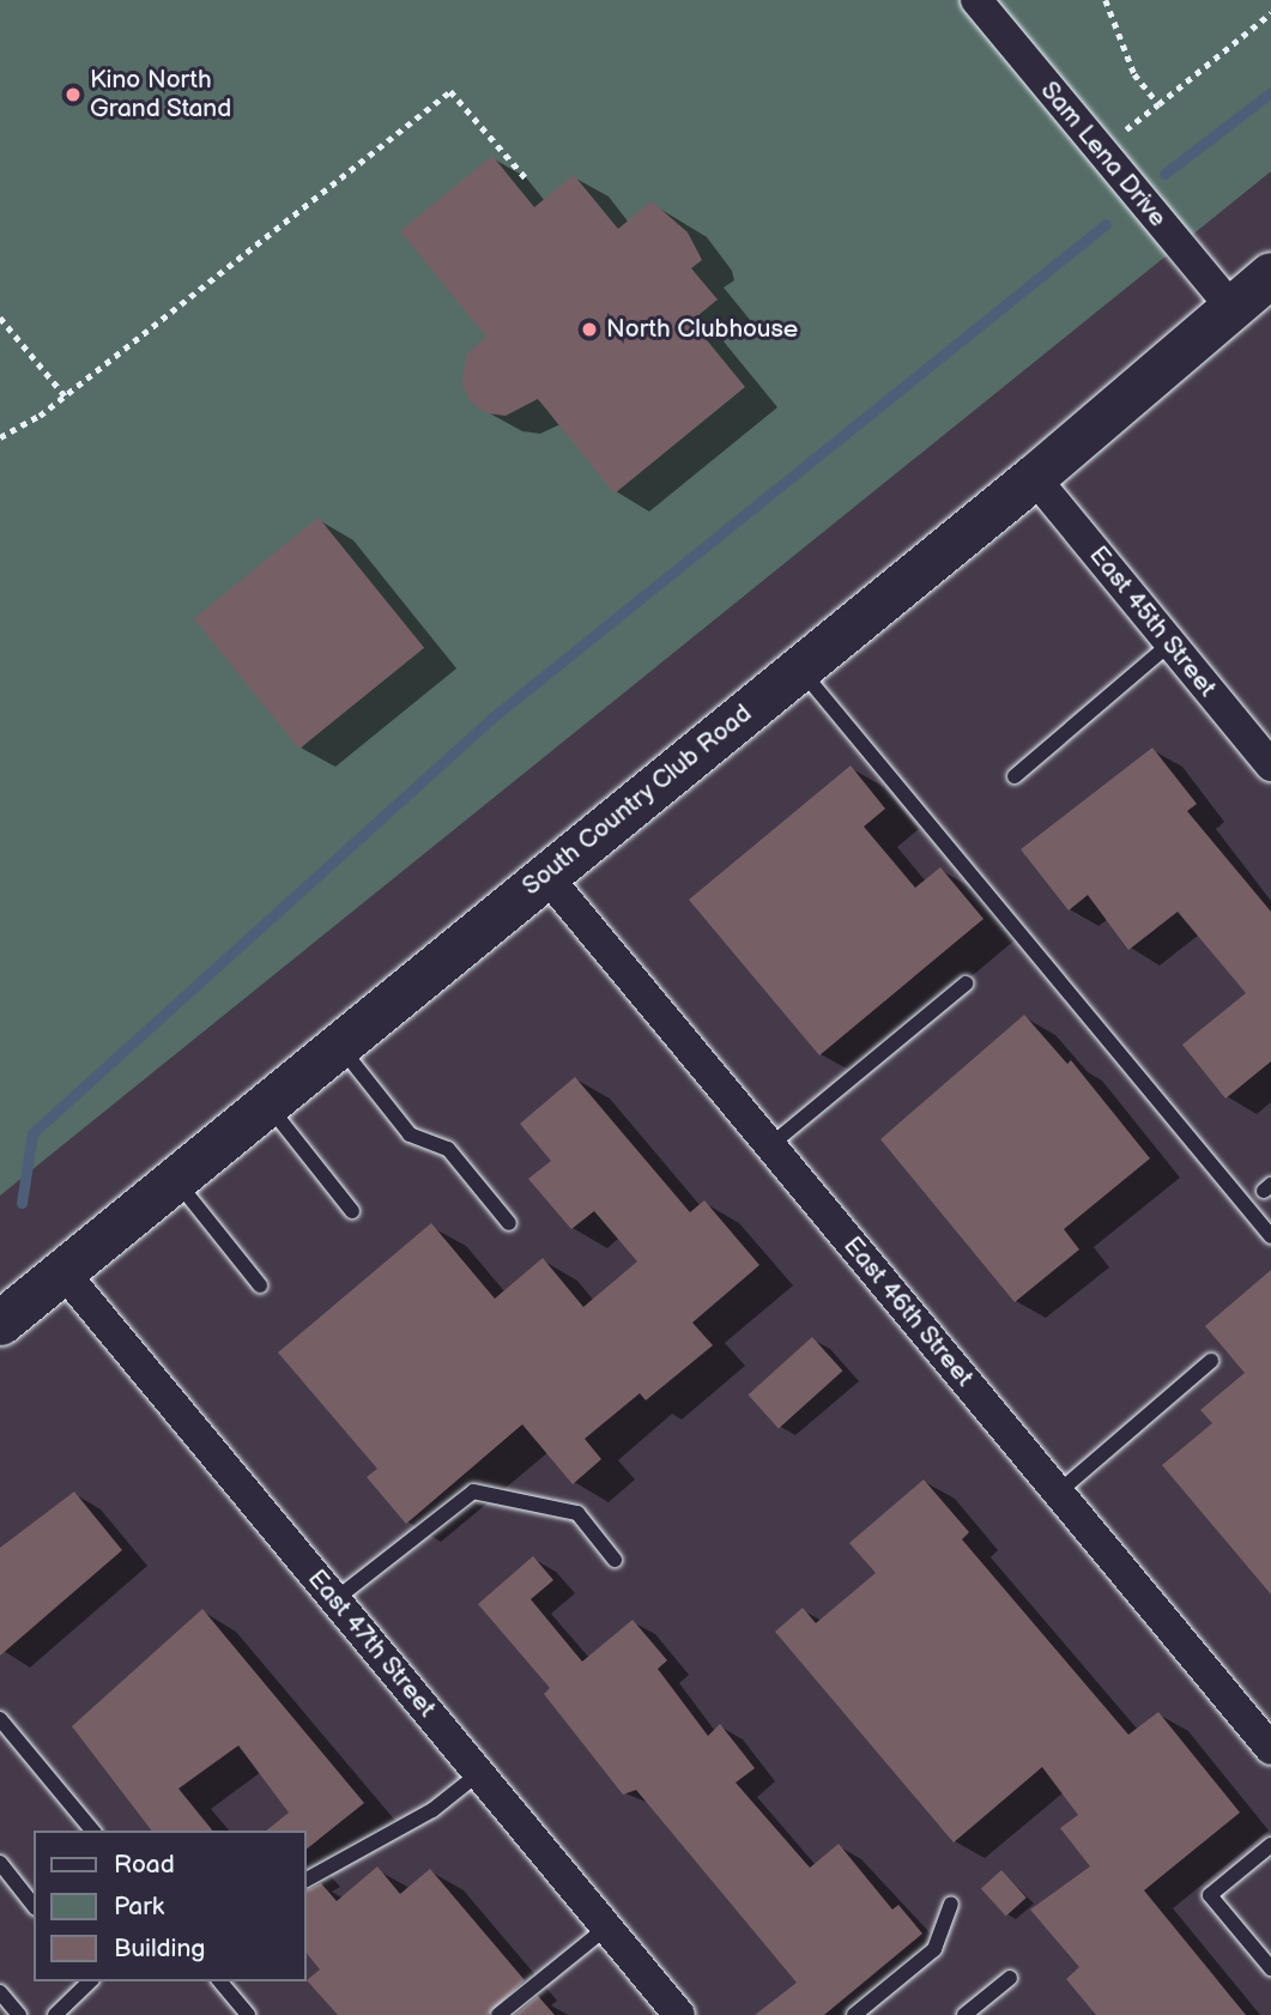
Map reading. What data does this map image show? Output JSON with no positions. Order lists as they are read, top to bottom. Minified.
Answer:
{"streets":{"street":["Sam Lena Drive","East 45th Street","South Country Club Road","East 46th Street","East 47th Street"]},"crossings":[["Sam Lena Drive","South Country Club Road"],["East 45th Street","South Country Club Road"],["South Country Club Road","East 46th Street"],["South Country Club Road","East 47th Street"]],"places":["Kino North Grand Stand","North Clubhouse"],"legend":["Road","Park","Building"]}
